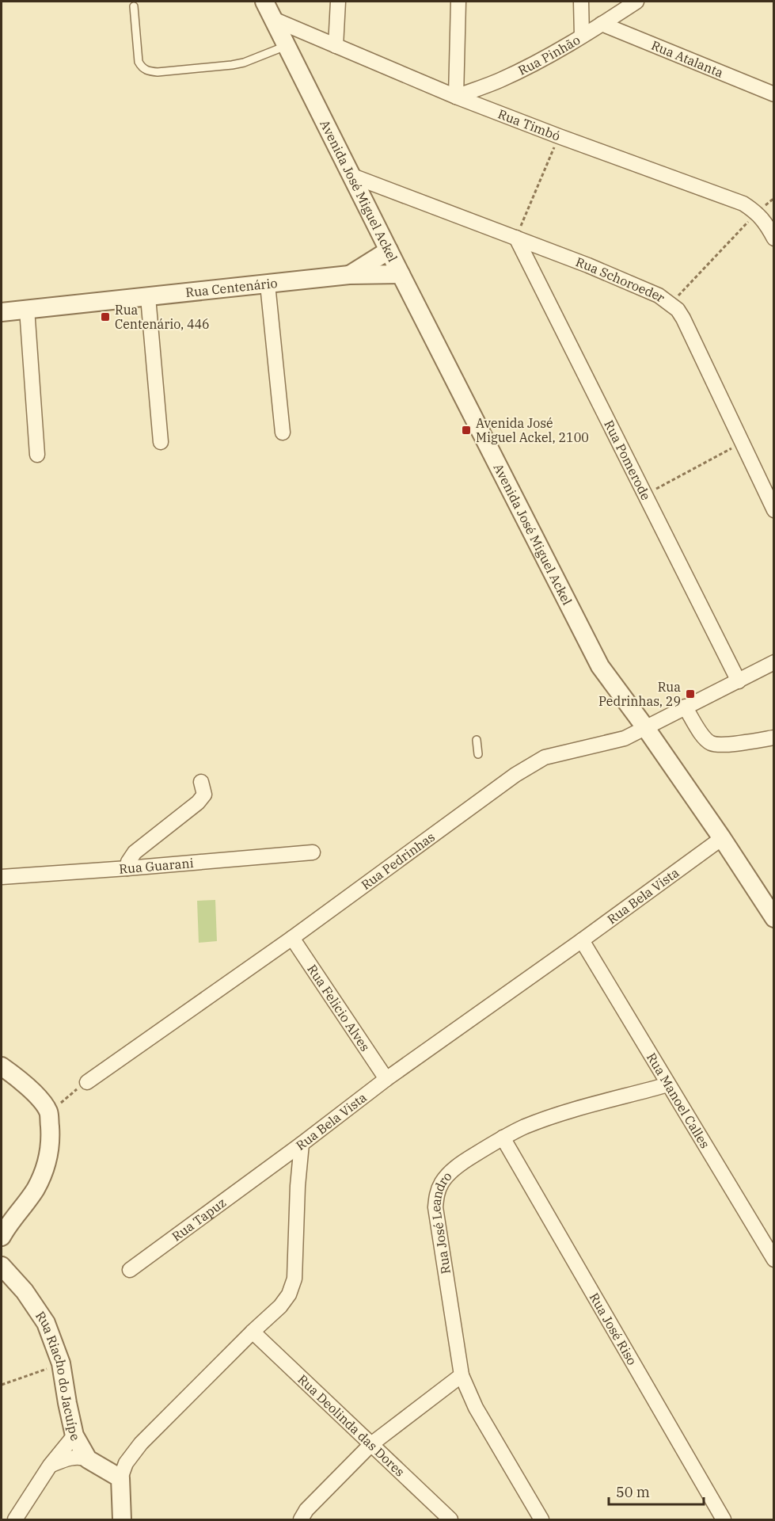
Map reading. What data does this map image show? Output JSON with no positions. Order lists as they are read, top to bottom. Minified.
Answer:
{"streets":{"street":["Rua Pinhão","Rua Atalanta","Rua Timbó","Avenida José Miguel Ackel","Rua Schoroeder","Rua Centenário","Rua Pomerode","Rua Pedrinhas","Rua Guarani","Rua Bela Vista","Rua Felicio Alves","Rua Manoel Calles","Rua Tapuz","Rua José Leandro","Rua José Riso","Rua Riacho do Jacuípe","Rua Deolinda das Dores"]},"crossings":[["Rua Pinhão","Rua Atalanta"],["Rua Pinhão","Rua Timbó"],["Rua Timbó","Avenida José Miguel Ackel"],["Avenida José Miguel Ackel","Rua Schoroeder"],["Avenida José Miguel Ackel","Rua Centenário"],["Avenida José Miguel Ackel","Rua Pedrinhas"],["Avenida José Miguel Ackel","Rua Bela Vista"],["Rua Schoroeder","Rua Pomerode"],["Rua Pomerode","Rua Pedrinhas"],["Rua Pedrinhas","Rua Felicio Alves"],["Rua Bela Vista","Rua Felicio Alves"],["Rua Bela Vista","Rua Manoel Calles"],["Rua Bela Vista","Rua Tapuz"],["Rua Bela Vista","Rua Deolinda das Dores"],["Rua Manoel Calles","Rua José Leandro"],["Rua José Leandro","Rua José Riso"]],"places":{"transit":["Rua Centenário, 446","Avenida José Miguel Ackel, 2100","Rua Pedrinhas, 29"]},"scale_bar":"50 m"}
